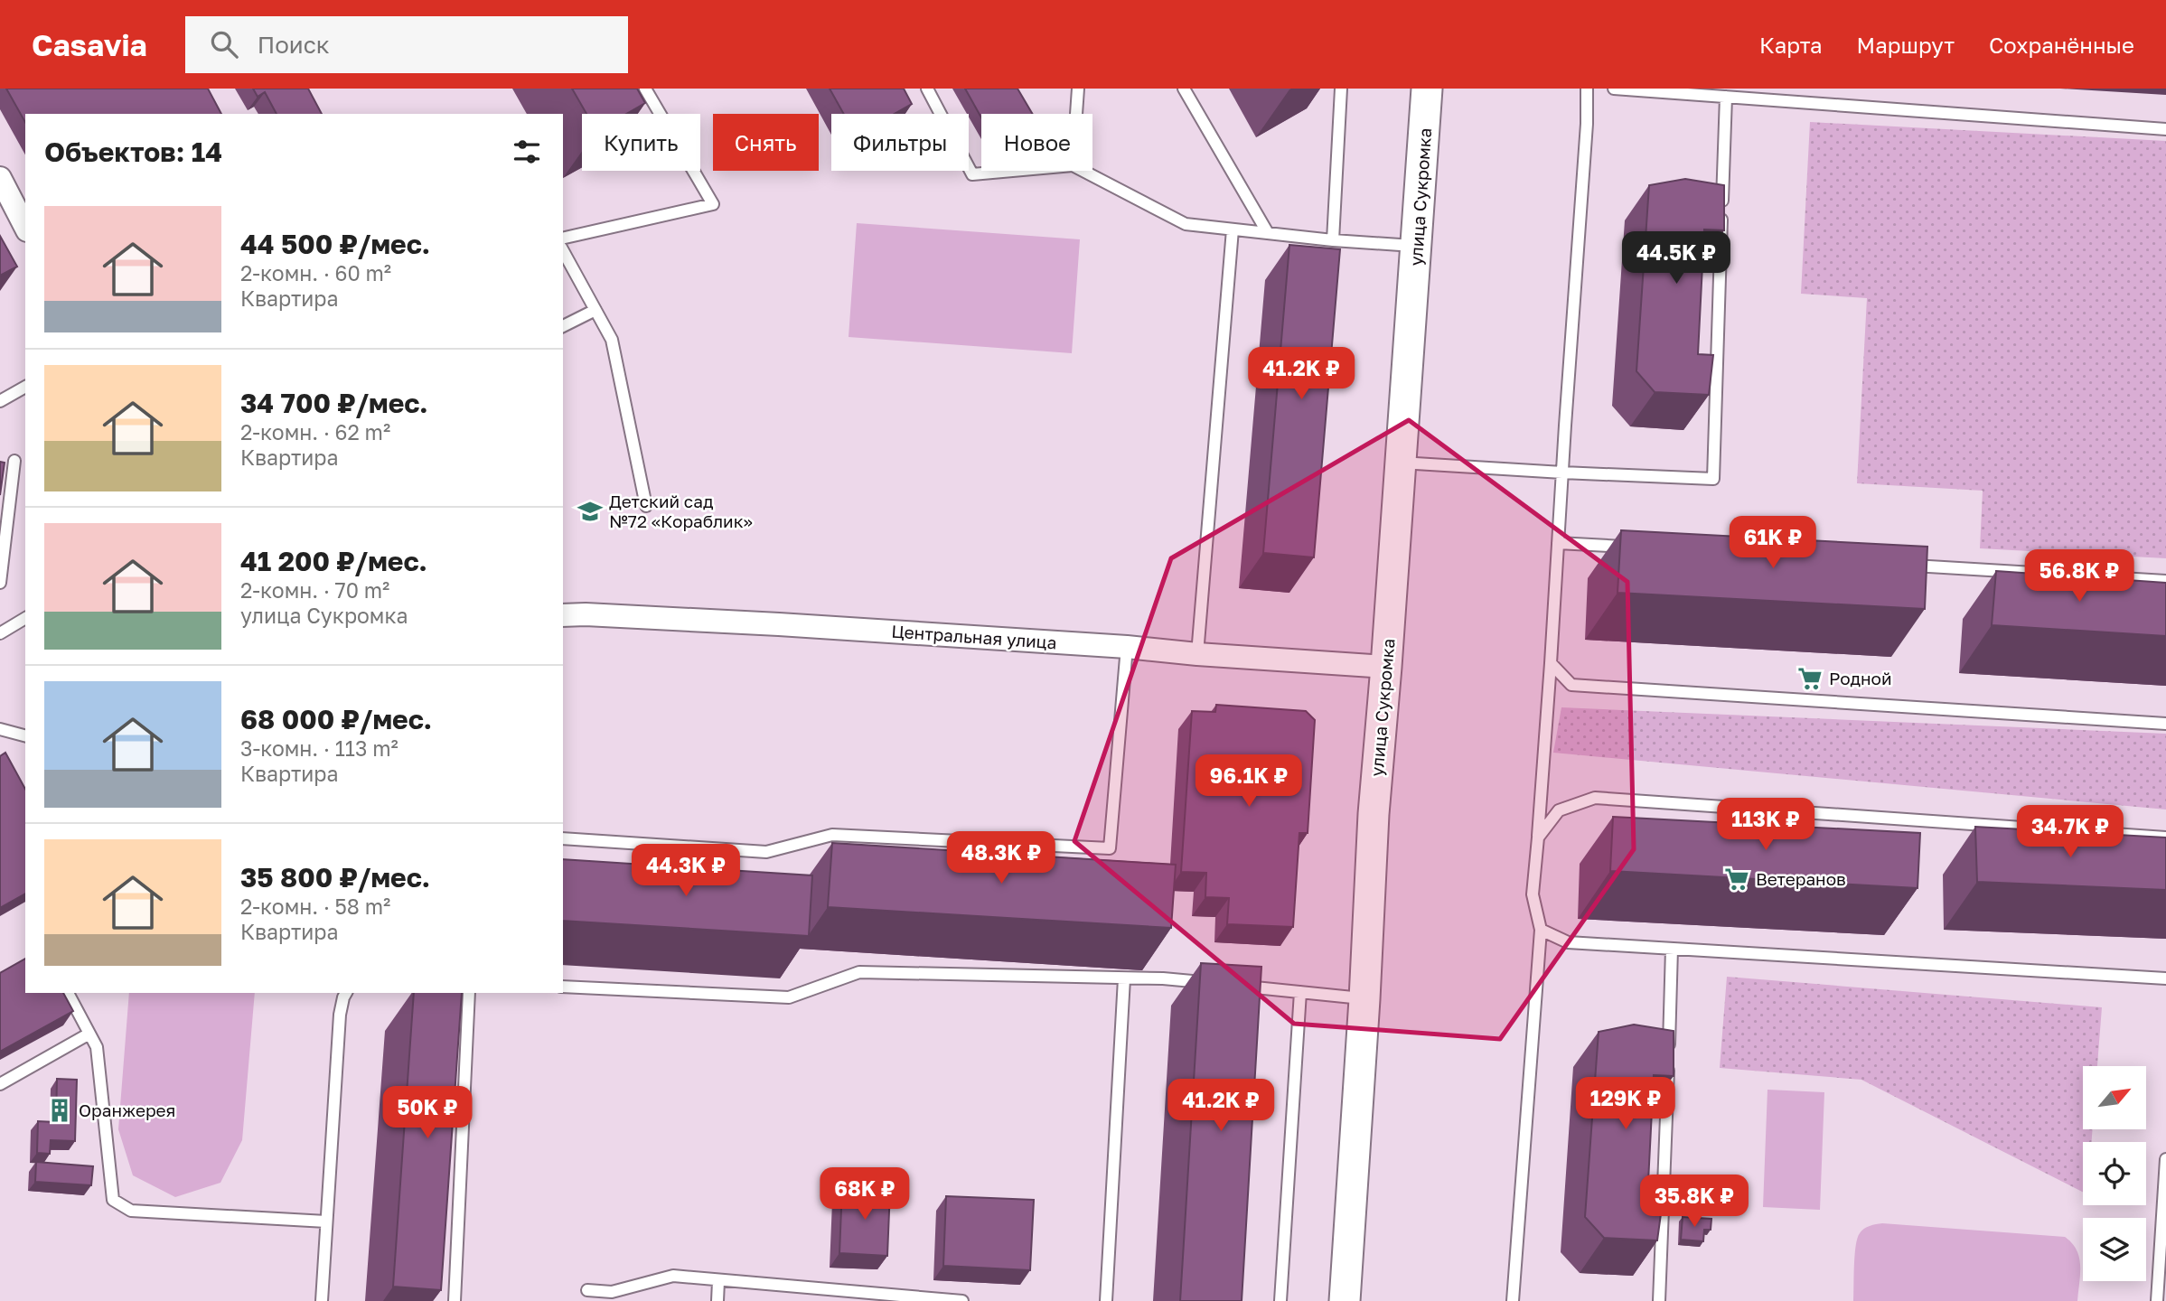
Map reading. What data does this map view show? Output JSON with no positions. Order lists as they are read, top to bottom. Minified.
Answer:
{"streets":{"street":["улица Сукромка","Центральная улица"]},"crossings":[["улица Сукромка","Центральная улица"]],"places":{"school or university":["Детский сад №72 «Кораблик»"],"supermarket":["Родной","Ветеранов"],"building":["Оранжерея"]},"north":"top right","page":{"header":"Casavia","search":"Поиск","nav":["Карта","Маршрут","Сохранённые"],"chip":["Купить","Снять","Фильтры","Новое"],"heading":"Объектов: 14","list":[{"name":"44 500 ₽/мес.","note":"2-комн. · 60 m² · Квартира"},{"name":"34 700 ₽/мес.","note":"2-комн. · 62 m² · Квартира"},{"name":"41 200 ₽/мес.","note":"2-комн. · 70 m² · улица Сукромка"},{"name":"68 000 ₽/мес.","note":"3-комн. · 113 m² · Квартира"},{"name":"35 800 ₽/мес.","note":"2-комн. · 58 m² · Квартира"}],"price":["44.5K ₽","41.2K ₽","61K ₽","56.8K ₽","96.1K ₽","113K ₽","34.7K ₽","48.3K ₽","44.3K ₽","129K ₽","41.2K ₽","50K ₽","68K ₽","35.8K ₽"]}}
